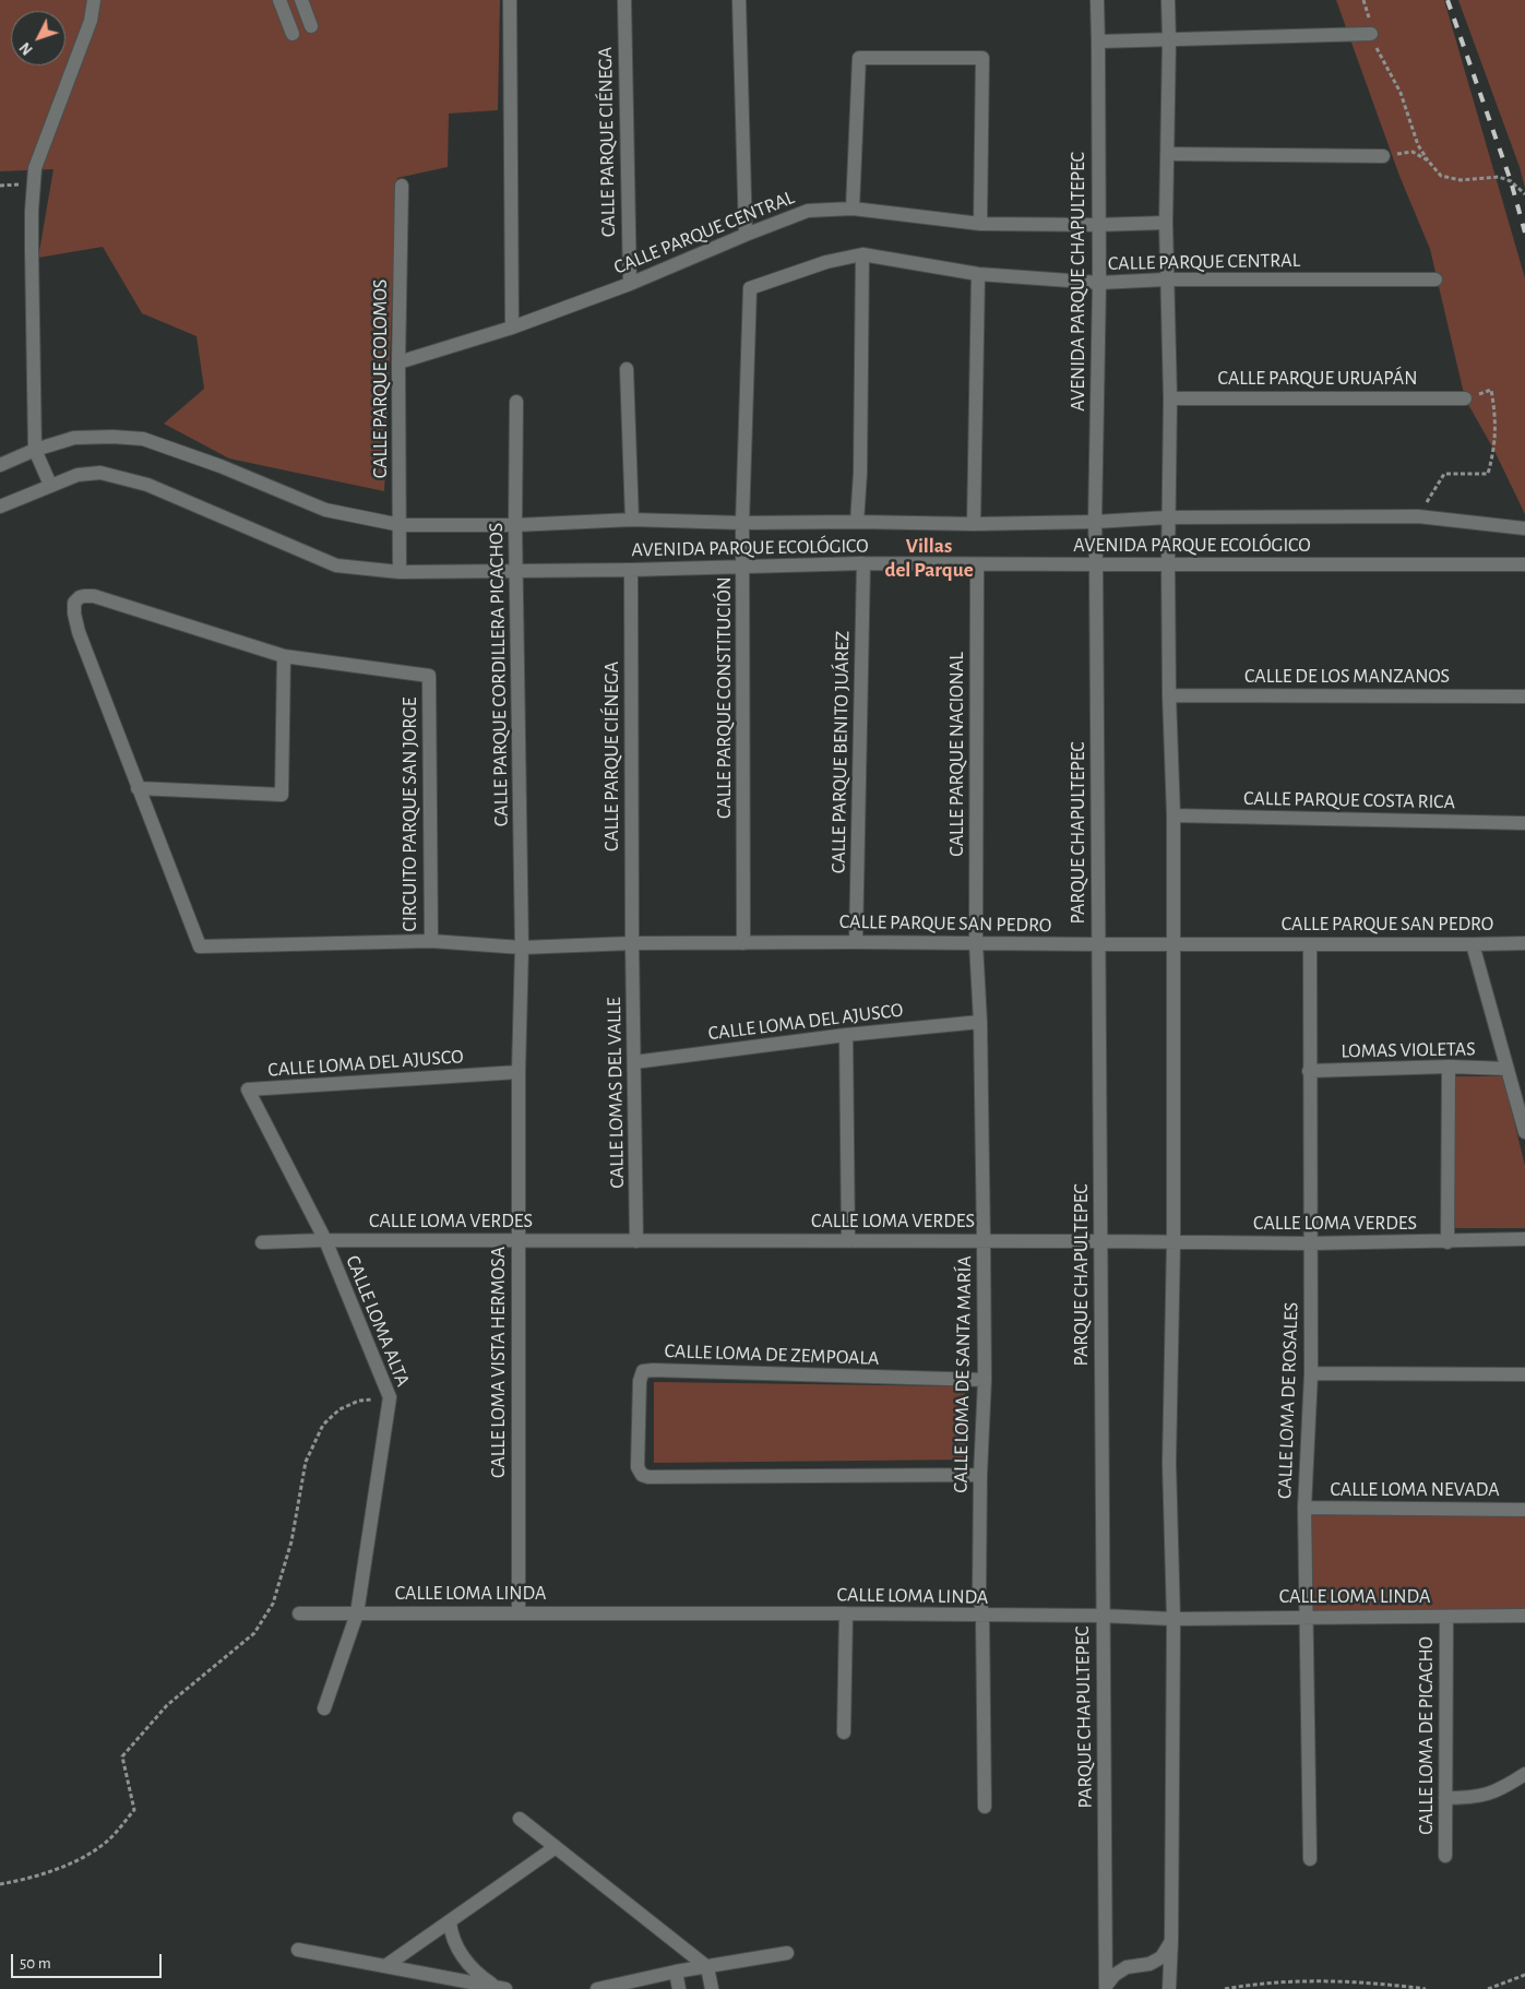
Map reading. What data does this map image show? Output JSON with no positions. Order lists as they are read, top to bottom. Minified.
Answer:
{"streets":{"street":["CALLE PARQUE CIÉNEGA","CALLE PARQUE CENTRAL","AVENIDA PARQUE CHAPULTEPEC","CALLE PARQUE COLOMOS","CALLE PARQUE URUAPÁN","AVENIDA PARQUE ECOLÓGICO","CALLE PARQUE CORDILLERA PICACHOS","CALLE DE LOS MANZANOS","CALLE PARQUE CONSTITUCIÓN","CALLE PARQUE BENITO JUÁREZ","CALLE PARQUE NACIONAL","CALLE PARQUE COSTA RICA","CIRCUITO PARQUE SAN JORGE","PARQUE CHAPULTEPEC","CALLE PARQUE SAN PEDRO","CALLE LOMA DEL AJUSCO","LOMAS VIOLETAS","CALLE LOMAS DEL VALLE","CALLE LOMA VERDES","CALLE LOMA ALTA","CALLE LOMA DE ZEMPOALA","CALLE LOMA VISTA HERMOSA","CALLE LOMA DE SANTA MARÍA","CALLE LOMA DE ROSALES","CALLE LOMA NEVADA","CALLE LOMA LINDA","CALLE LOMA DE PICACHO"]},"crossings":[["CALLE PARQUE CIÉNEGA","CALLE PARQUE CENTRAL"],["CALLE PARQUE CIÉNEGA","AVENIDA PARQUE ECOLÓGICO"],["CALLE PARQUE CIÉNEGA","CALLE PARQUE SAN PEDRO"],["CALLE PARQUE CIÉNEGA","CALLE LOMAS DEL VALLE"],["CALLE PARQUE CENTRAL","AVENIDA PARQUE CHAPULTEPEC"],["CALLE PARQUE CENTRAL","CALLE PARQUE COLOMOS"],["CALLE PARQUE CENTRAL","CALLE PARQUE CONSTITUCIÓN"],["AVENIDA PARQUE CHAPULTEPEC","AVENIDA PARQUE ECOLÓGICO"],["AVENIDA PARQUE CHAPULTEPEC","PARQUE CHAPULTEPEC"],["CALLE PARQUE COLOMOS","AVENIDA PARQUE ECOLÓGICO"],["AVENIDA PARQUE ECOLÓGICO","CALLE PARQUE CORDILLERA PICACHOS"],["AVENIDA PARQUE ECOLÓGICO","CALLE PARQUE CONSTITUCIÓN"],["AVENIDA PARQUE ECOLÓGICO","CALLE PARQUE BENITO JUÁREZ"],["AVENIDA PARQUE ECOLÓGICO","CALLE PARQUE NACIONAL"],["AVENIDA PARQUE ECOLÓGICO","PARQUE CHAPULTEPEC"],["CALLE PARQUE CORDILLERA PICACHOS","CALLE PARQUE SAN PEDRO"],["CALLE PARQUE CORDILLERA PICACHOS","CALLE LOMA VISTA HERMOSA"],["CALLE PARQUE CONSTITUCIÓN","CALLE PARQUE SAN PEDRO"],["CALLE PARQUE BENITO JUÁREZ","CALLE PARQUE SAN PEDRO"],["CALLE PARQUE NACIONAL","CALLE PARQUE SAN PEDRO"],["CALLE PARQUE NACIONAL","CALLE LOMA DE SANTA MARÍA"],["CIRCUITO PARQUE SAN JORGE","CALLE PARQUE SAN PEDRO"],["PARQUE CHAPULTEPEC","CALLE PARQUE SAN PEDRO"],["PARQUE CHAPULTEPEC","CALLE LOMA VERDES"],["PARQUE CHAPULTEPEC","CALLE LOMA LINDA"],["CALLE PARQUE SAN PEDRO","CALLE LOMAS DEL VALLE"],["CALLE PARQUE SAN PEDRO","CALLE LOMA VISTA HERMOSA"],["CALLE PARQUE SAN PEDRO","CALLE LOMA DE SANTA MARÍA"],["CALLE PARQUE SAN PEDRO","CALLE LOMA DE ROSALES"],["CALLE LOMA DEL AJUSCO","CALLE LOMAS DEL VALLE"],["CALLE LOMA DEL AJUSCO","CALLE LOMA ALTA"],["CALLE LOMA DEL AJUSCO","CALLE LOMA VISTA HERMOSA"],["CALLE LOMA DEL AJUSCO","CALLE LOMA DE SANTA MARÍA"],["LOMAS VIOLETAS","CALLE LOMA DE ROSALES"],["CALLE LOMAS DEL VALLE","CALLE LOMA VERDES"],["CALLE LOMA VERDES","CALLE LOMA ALTA"],["CALLE LOMA VERDES","CALLE LOMA VISTA HERMOSA"],["CALLE LOMA VERDES","CALLE LOMA DE SANTA MARÍA"],["CALLE LOMA VERDES","CALLE LOMA DE ROSALES"],["CALLE LOMA ALTA","CALLE LOMA LINDA"],["CALLE LOMA DE ZEMPOALA","CALLE LOMA DE SANTA MARÍA"],["CALLE LOMA VISTA HERMOSA","CALLE LOMA LINDA"],["CALLE LOMA DE SANTA MARÍA","CALLE LOMA LINDA"],["CALLE LOMA DE ROSALES","CALLE LOMA NEVADA"],["CALLE LOMA DE ROSALES","CALLE LOMA LINDA"],["CALLE LOMA LINDA","CALLE LOMA DE PICACHO"]],"districts":["Villas del Parque"],"scale_bar":"50 m","north":"bottom left"}
